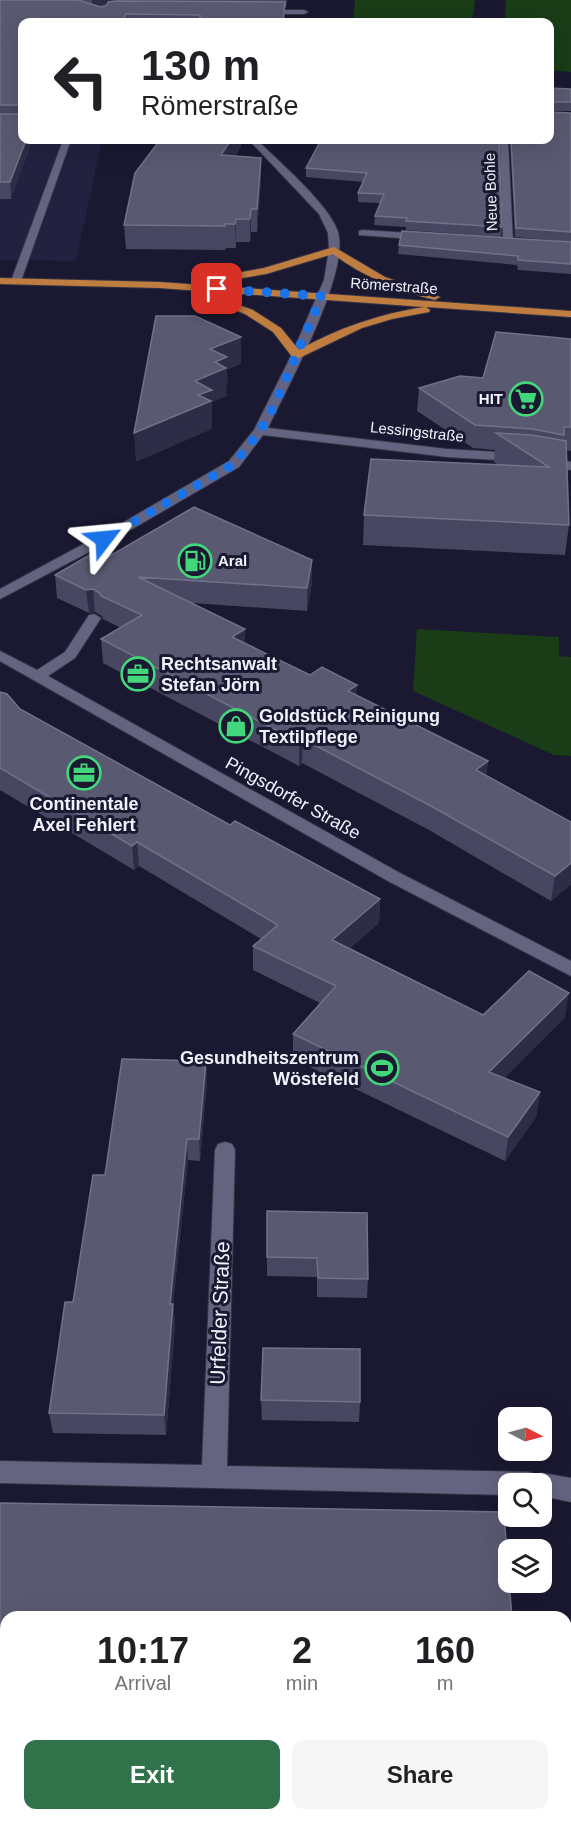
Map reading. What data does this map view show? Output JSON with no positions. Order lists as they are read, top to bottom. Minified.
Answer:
{"streets":{"main road":["Römerstraße"],"street":["Neue Bohle","Lessingstraße","Pingsdorfer Straße","Urfelder Straße"]},"places":{"supermarket":["HIT"],"fuel station":["Aral"],"office":["Rechtsanwalt Stefan Jörn","Continentale Axel Fehlert"],"shop":["Goldstück Reinigung Textilpflege"],"sports":["Gesundheitszentrum Wöstefeld"]},"north":"right","page":{"turn":["130 m","Römerstraße"],"eta":["10:17","Arrival","2","min","160","m"],"buttons":["Exit","Share"]}}
